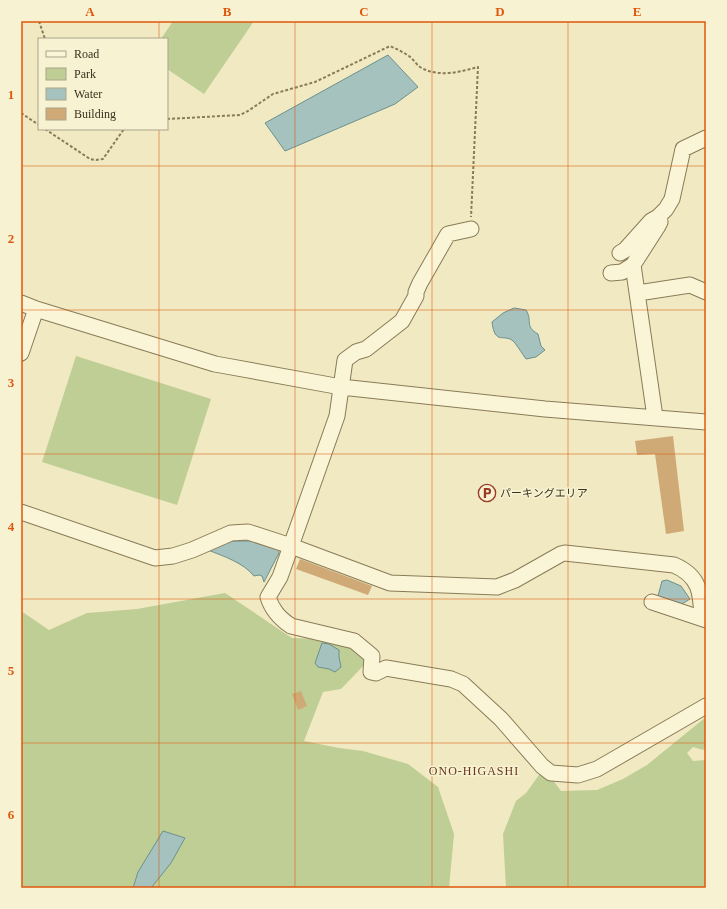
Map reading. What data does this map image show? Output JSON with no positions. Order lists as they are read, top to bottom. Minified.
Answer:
{"districts":["ONO-HIGASHI"],"places":{"parking":["パーキングエリア"]},"legend":["Road","Park","Water","Building"],"grid":{"columns":["A","B","C","D","E"],"rows":["1","2","3","4","5","6"]}}
